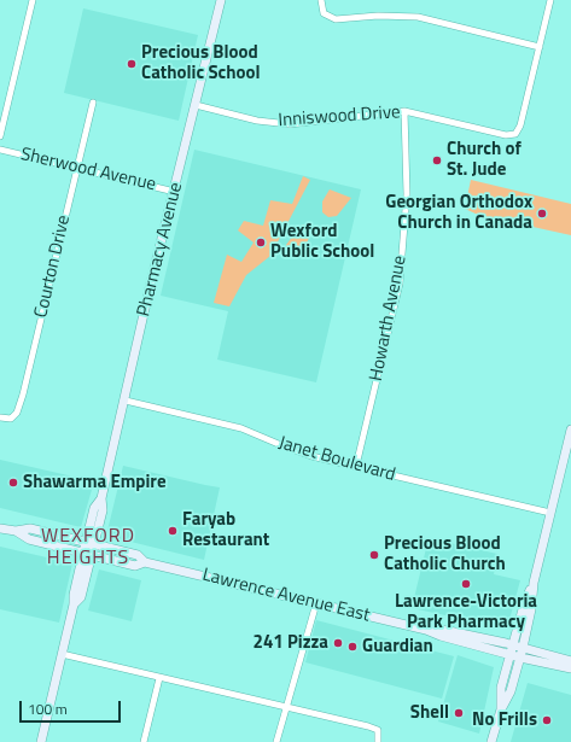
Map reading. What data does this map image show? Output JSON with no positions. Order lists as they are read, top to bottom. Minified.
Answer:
{"streets":{"main road":["Pharmacy Avenue","Lawrence Avenue East"],"street":["Inniswood Drive","Sherwood Avenue","Courton Drive","Howarth Avenue","Janet Boulevard"]},"crossings":[["Inniswood Drive","Pharmacy Avenue"],["Inniswood Drive","Howarth Avenue"],["Sherwood Avenue","Pharmacy Avenue"],["Sherwood Avenue","Courton Drive"],["Pharmacy Avenue","Janet Boulevard"],["Pharmacy Avenue","Lawrence Avenue East"],["Howarth Avenue","Janet Boulevard"]],"districts":["WEXFORD HEIGHTS"],"places":["Precious Blood Catholic School","Church of St. Jude","Georgian Orthodox Church in Canada","Wexford Public School","Shawarma Empire","Faryab Restaurant","Precious Blood Catholic Church","Lawrence-Victoria Park Pharmacy","241 Pizza","Guardian","Shell","No Frills"],"scale_bar":"100 m"}
